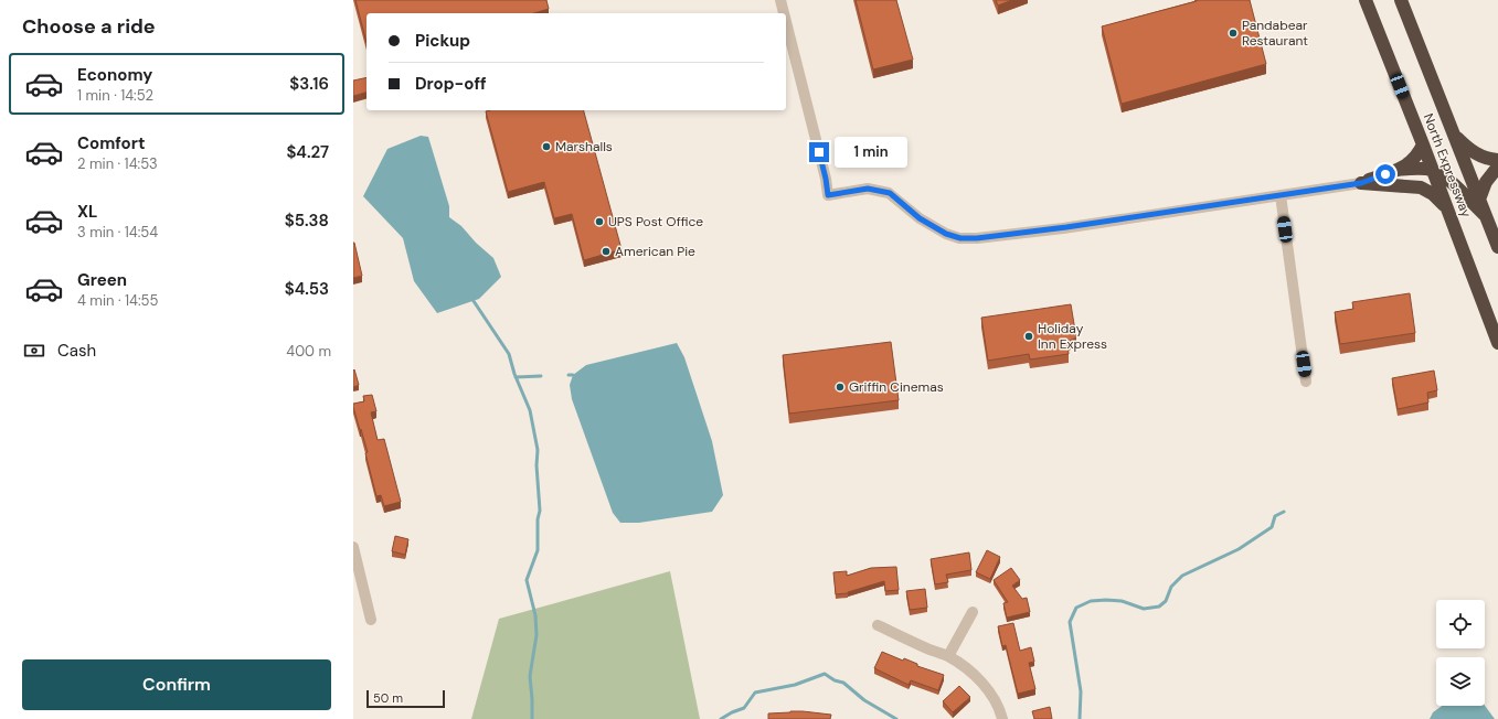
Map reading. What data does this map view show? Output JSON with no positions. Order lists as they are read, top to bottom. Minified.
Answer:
{"streets":{"highway":["North Expressway"]},"places":["Pandabear Restaurant","Marshalls","UPS Post Office","American Pie","Holiday Inn Express","Griffin Cinemas"],"scale_bar":"50 m","page":{"heading":"Choose a ride","banner":["Pickup","Drop-off"],"list":[{"name":"Economy","note":"1 min · 14:52","value":"$3.16"},{"name":"Comfort","note":"2 min · 14:53","value":"$4.27"},{"name":"XL","note":"3 min · 14:54","value":"$5.38"},{"name":"Green","note":"4 min · 14:55","value":"$4.53"}],"bubble":"1 min","pay":["Cash","400 m"],"buttons":"Confirm","scale":"50 m"}}
